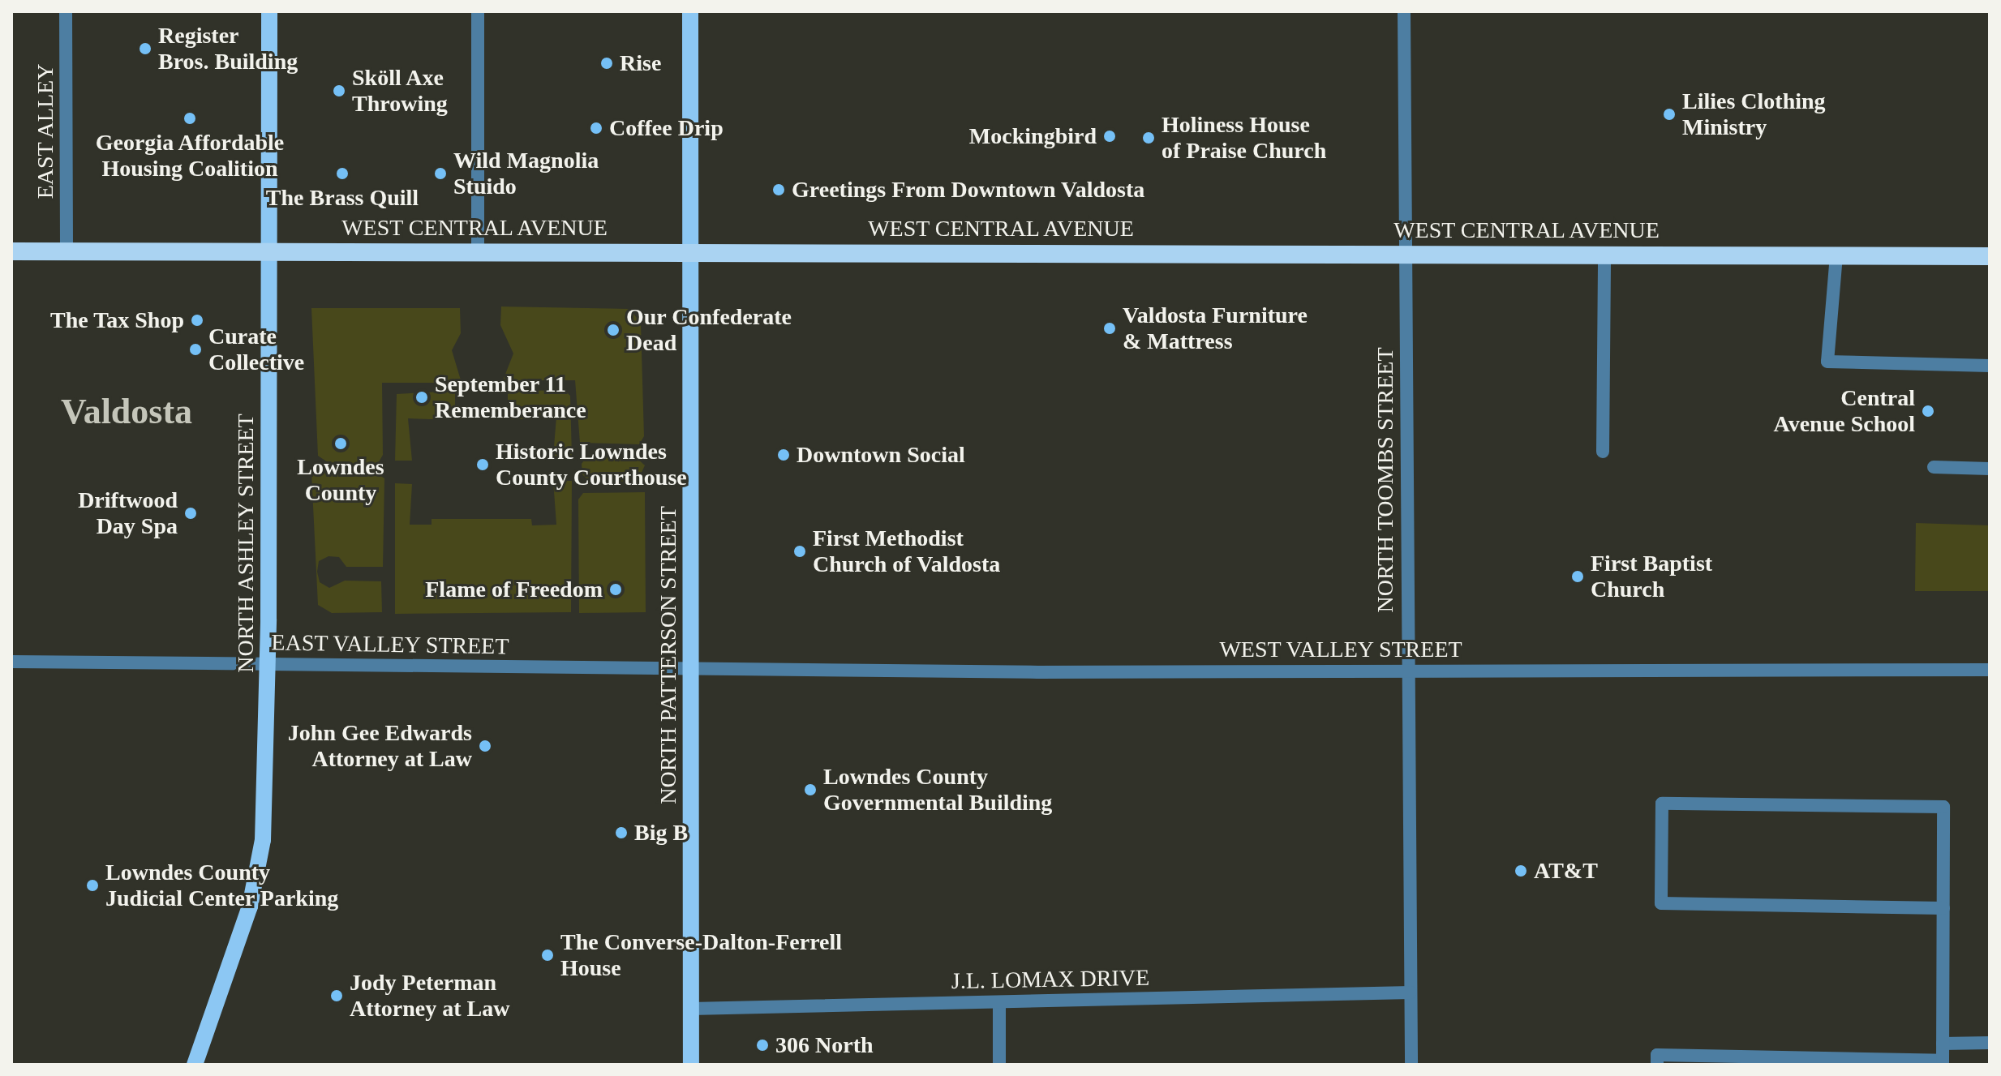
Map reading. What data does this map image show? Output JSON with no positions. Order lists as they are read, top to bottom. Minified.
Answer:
{"streets":{"highway":["WEST CENTRAL AVENUE"],"main road":["NORTH ASHLEY STREET","NORTH PATTERSON STREET"],"street":["EAST ALLEY","NORTH TOOMBS STREET","EAST VALLEY STREET","WEST VALLEY STREET","J.L. LOMAX DRIVE"]},"crossings":[["EAST ALLEY","WEST CENTRAL AVENUE"],["WEST CENTRAL AVENUE","NORTH TOOMBS STREET"],["WEST CENTRAL AVENUE","NORTH ASHLEY STREET"],["WEST CENTRAL AVENUE","NORTH PATTERSON STREET"],["NORTH TOOMBS STREET","WEST VALLEY STREET"],["NORTH TOOMBS STREET","J.L. LOMAX DRIVE"],["NORTH ASHLEY STREET","EAST VALLEY STREET"],["EAST VALLEY STREET","WEST VALLEY STREET"],["EAST VALLEY STREET","NORTH PATTERSON STREET"],["WEST VALLEY STREET","NORTH PATTERSON STREET"],["NORTH PATTERSON STREET","J.L. LOMAX DRIVE"]],"districts":["Valdosta"],"places":["Register Bros. Building","Rise","Sköll Axe Throwing","Lilies Clothing Ministry","Georgia Affordable Housing Coalition","Coffee Drip","Mockingbird","Holiness House of Praise Church","The Brass Quill","Wild Magnolia Stuido","Greetings From Downtown Valdosta","The Tax Shop","Valdosta Furniture & Mattress","Our Confederate Dead","Curate Collective","September 11 Rememberance","Central Avenue School","Lowndes County","Downtown Social","Historic Lowndes County Courthouse","Driftwood Day Spa","First Methodist Church of Valdosta","First Baptist Church","Flame of Freedom","John Gee Edwards Attorney at Law","Lowndes County Governmental Building","Big B","AT&T","Lowndes County Judicial Center Parking","The Converse-Dalton-Ferrell House","Jody Peterman Attorney at Law","306 North"]}
